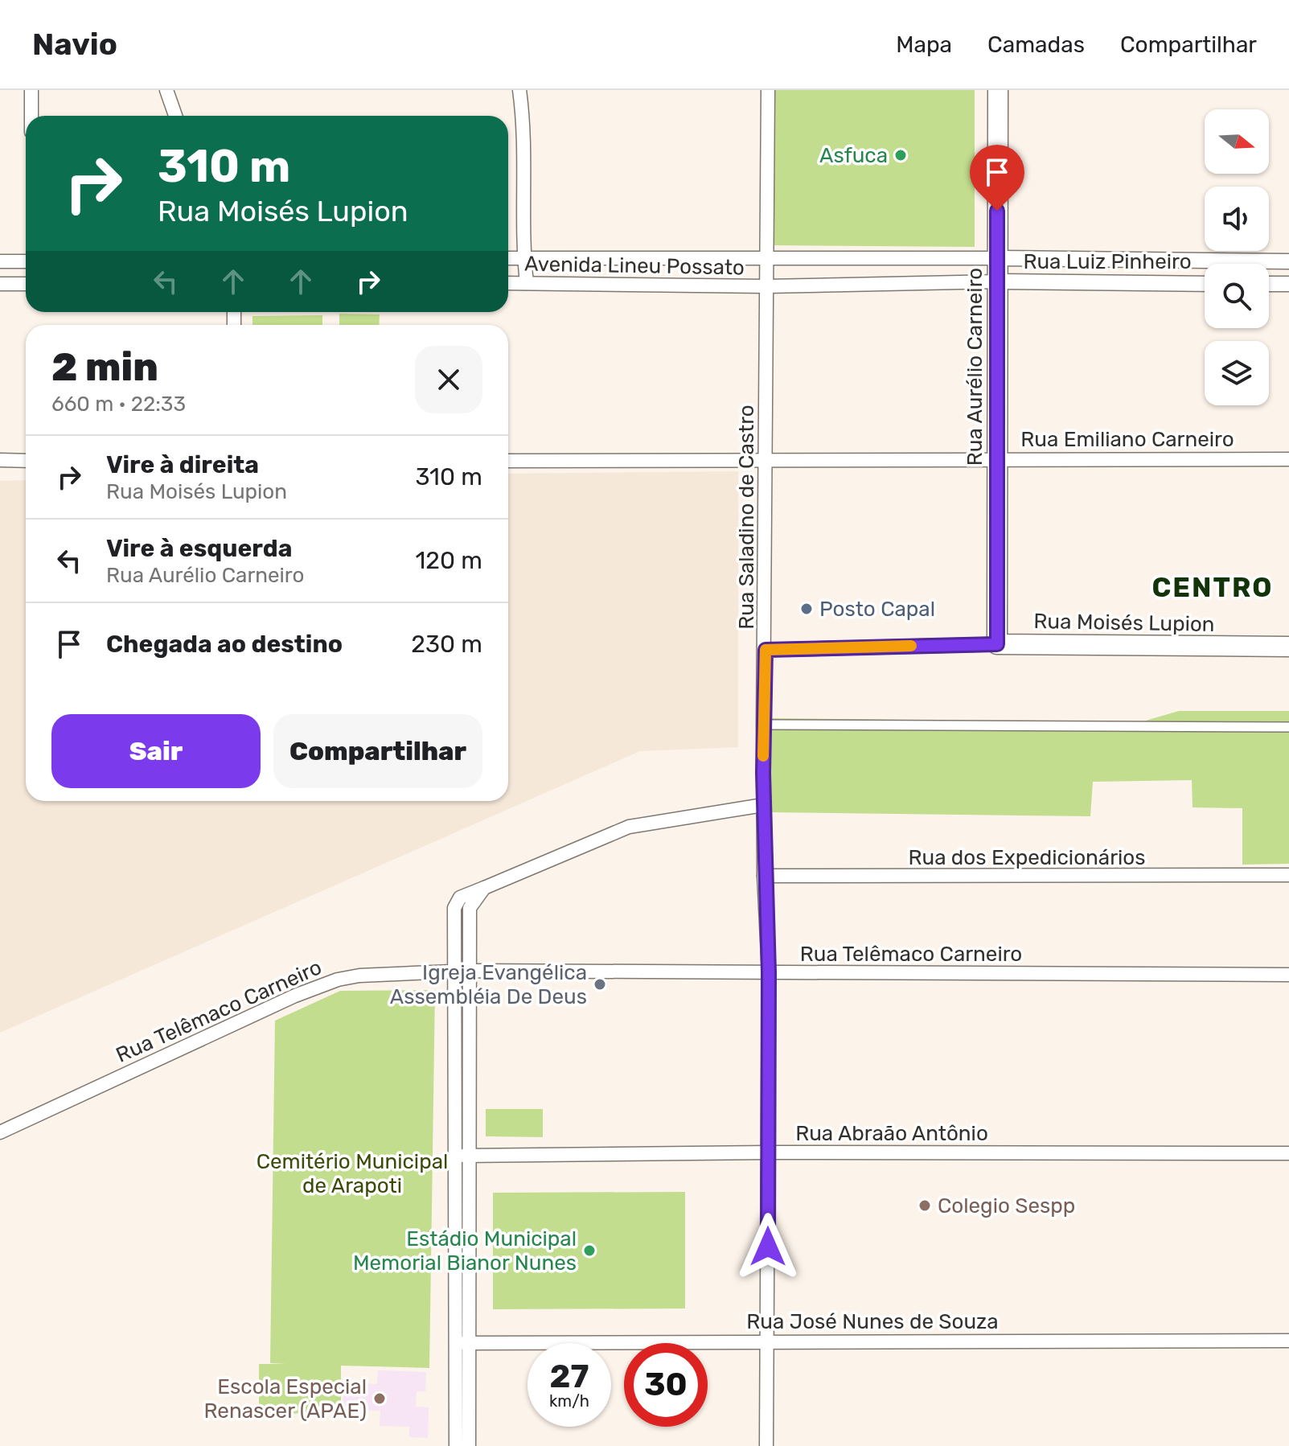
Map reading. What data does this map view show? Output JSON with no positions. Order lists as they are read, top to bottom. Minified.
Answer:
{"streets":{"main road":["Rua Aurélio Carneiro","Rua Moisés Lupion"],"street":["Rua Luiz Pinheiro","Avenida Lineu Possato","Rua Emiliano Carneiro","Rua Saladino de Castro","Rua dos Expedicionários","Rua Telêmaco Carneiro","Rua Abraão Antônio","Rua José Nunes de Souza"]},"crossings":[["Rua Luiz Pinheiro","Avenida Lineu Possato"],["Rua Luiz Pinheiro","Rua Aurélio Carneiro"],["Rua Luiz Pinheiro","Rua Saladino de Castro"],["Avenida Lineu Possato","Rua Saladino de Castro"],["Rua Aurélio Carneiro","Rua Emiliano Carneiro"],["Rua Aurélio Carneiro","Rua Moisés Lupion"],["Rua Emiliano Carneiro","Rua Saladino de Castro"],["Rua Saladino de Castro","Rua Moisés Lupion"],["Rua Saladino de Castro","Rua dos Expedicionários"],["Rua Saladino de Castro","Rua Telêmaco Carneiro"],["Rua Saladino de Castro","Rua Abraão Antônio"],["Rua Saladino de Castro","Rua José Nunes de Souza"]],"districts":["CENTRO"],"parks":["Cemitério Municipal de Arapoti"],"places":["Asfuca","Posto Capal","Igreja Evangélica Assembléia De Deus","Colegio Sespp","Estádio Municipal Memorial Bianor Nunes","Escola Especial Renascer (APAE)"],"north":"right","page":{"header":"Navio","nav":["Mapa","Camadas","Compartilhar"],"turn":["310 m","Rua Moisés Lupion"],"heading":["2 min","660 m · 22:33"],"list":[{"name":"Vire à direita","note":"Rua Moisés Lupion","value":"310 m"},{"name":"Vire à esquerda","note":"Rua Aurélio Carneiro","value":"120 m"},{"name":"Chegada ao destino","value":"230 m"}],"buttons":["Sair","Compartilhar"],"speed":"27 km/h","limit":"30"}}
